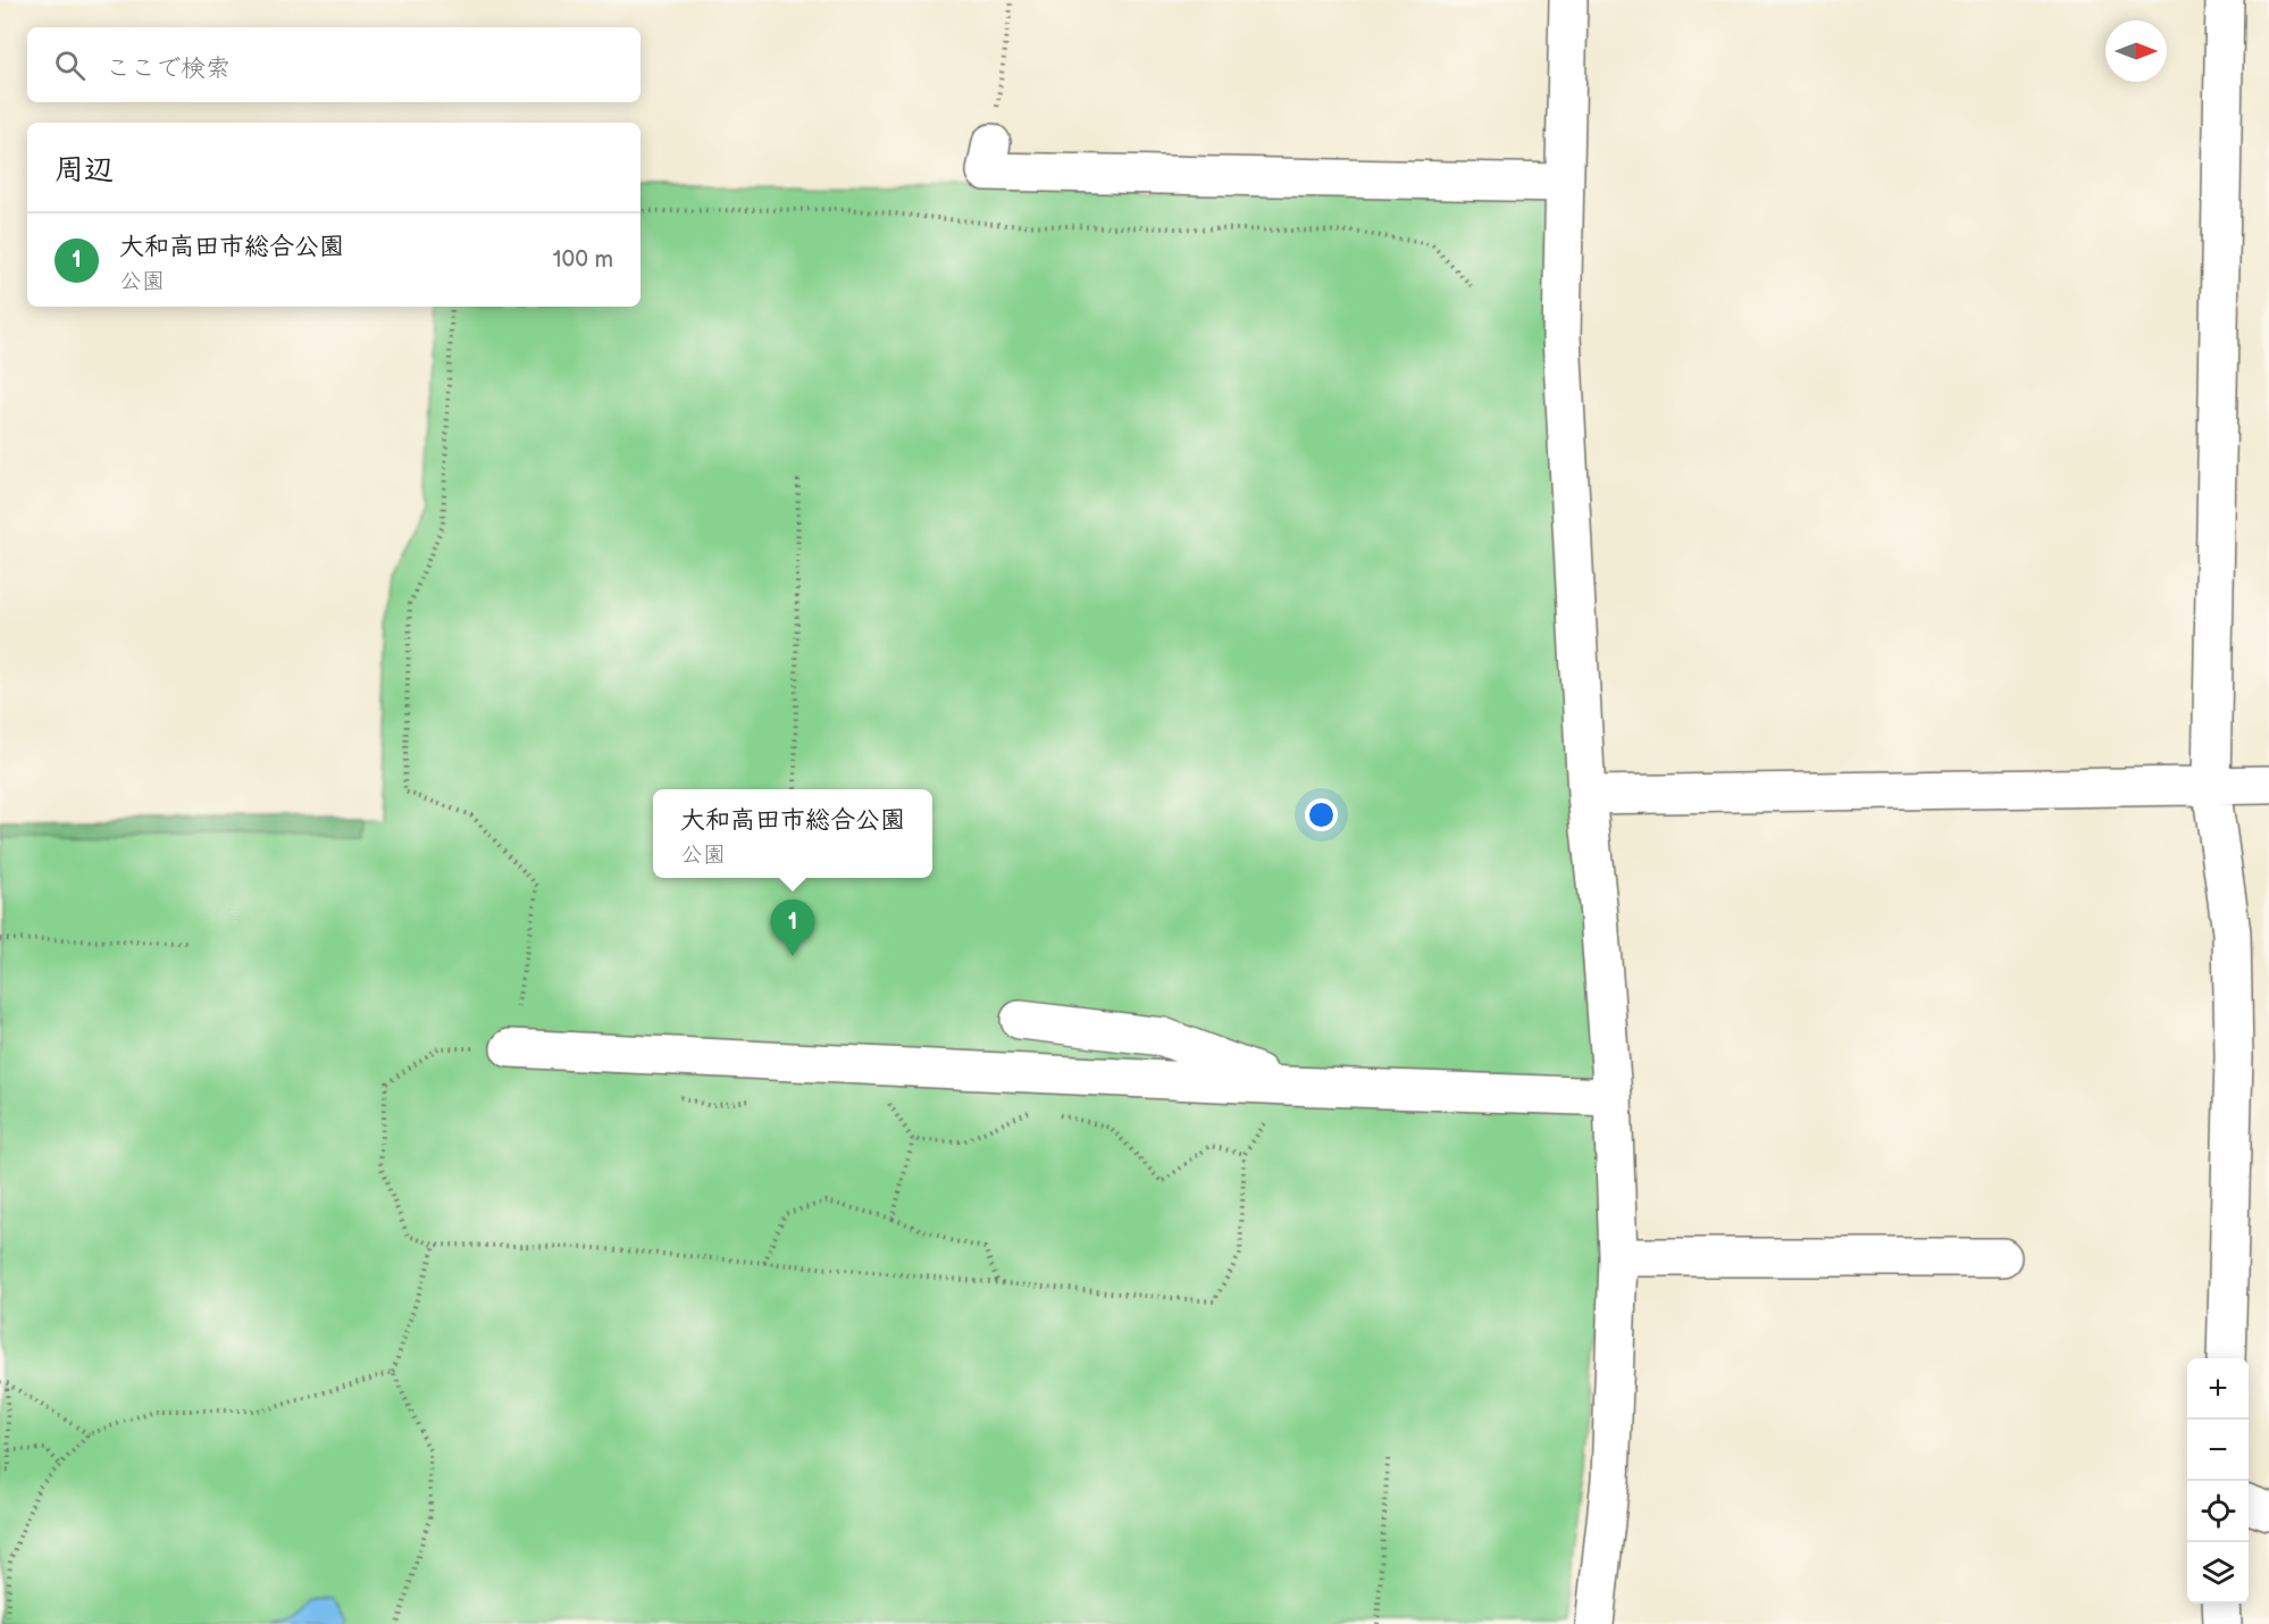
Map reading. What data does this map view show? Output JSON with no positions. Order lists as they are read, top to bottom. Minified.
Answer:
{"north":"right","page":{"search":"ここで検索","heading":"周辺","list":[{"mark":"1","name":"大和高田市総合公園","note":"公園","value":"100 m"}],"popup":["大和高田市総合公園","公園"],"pins":"1","map_buttons":["+","−"]}}
